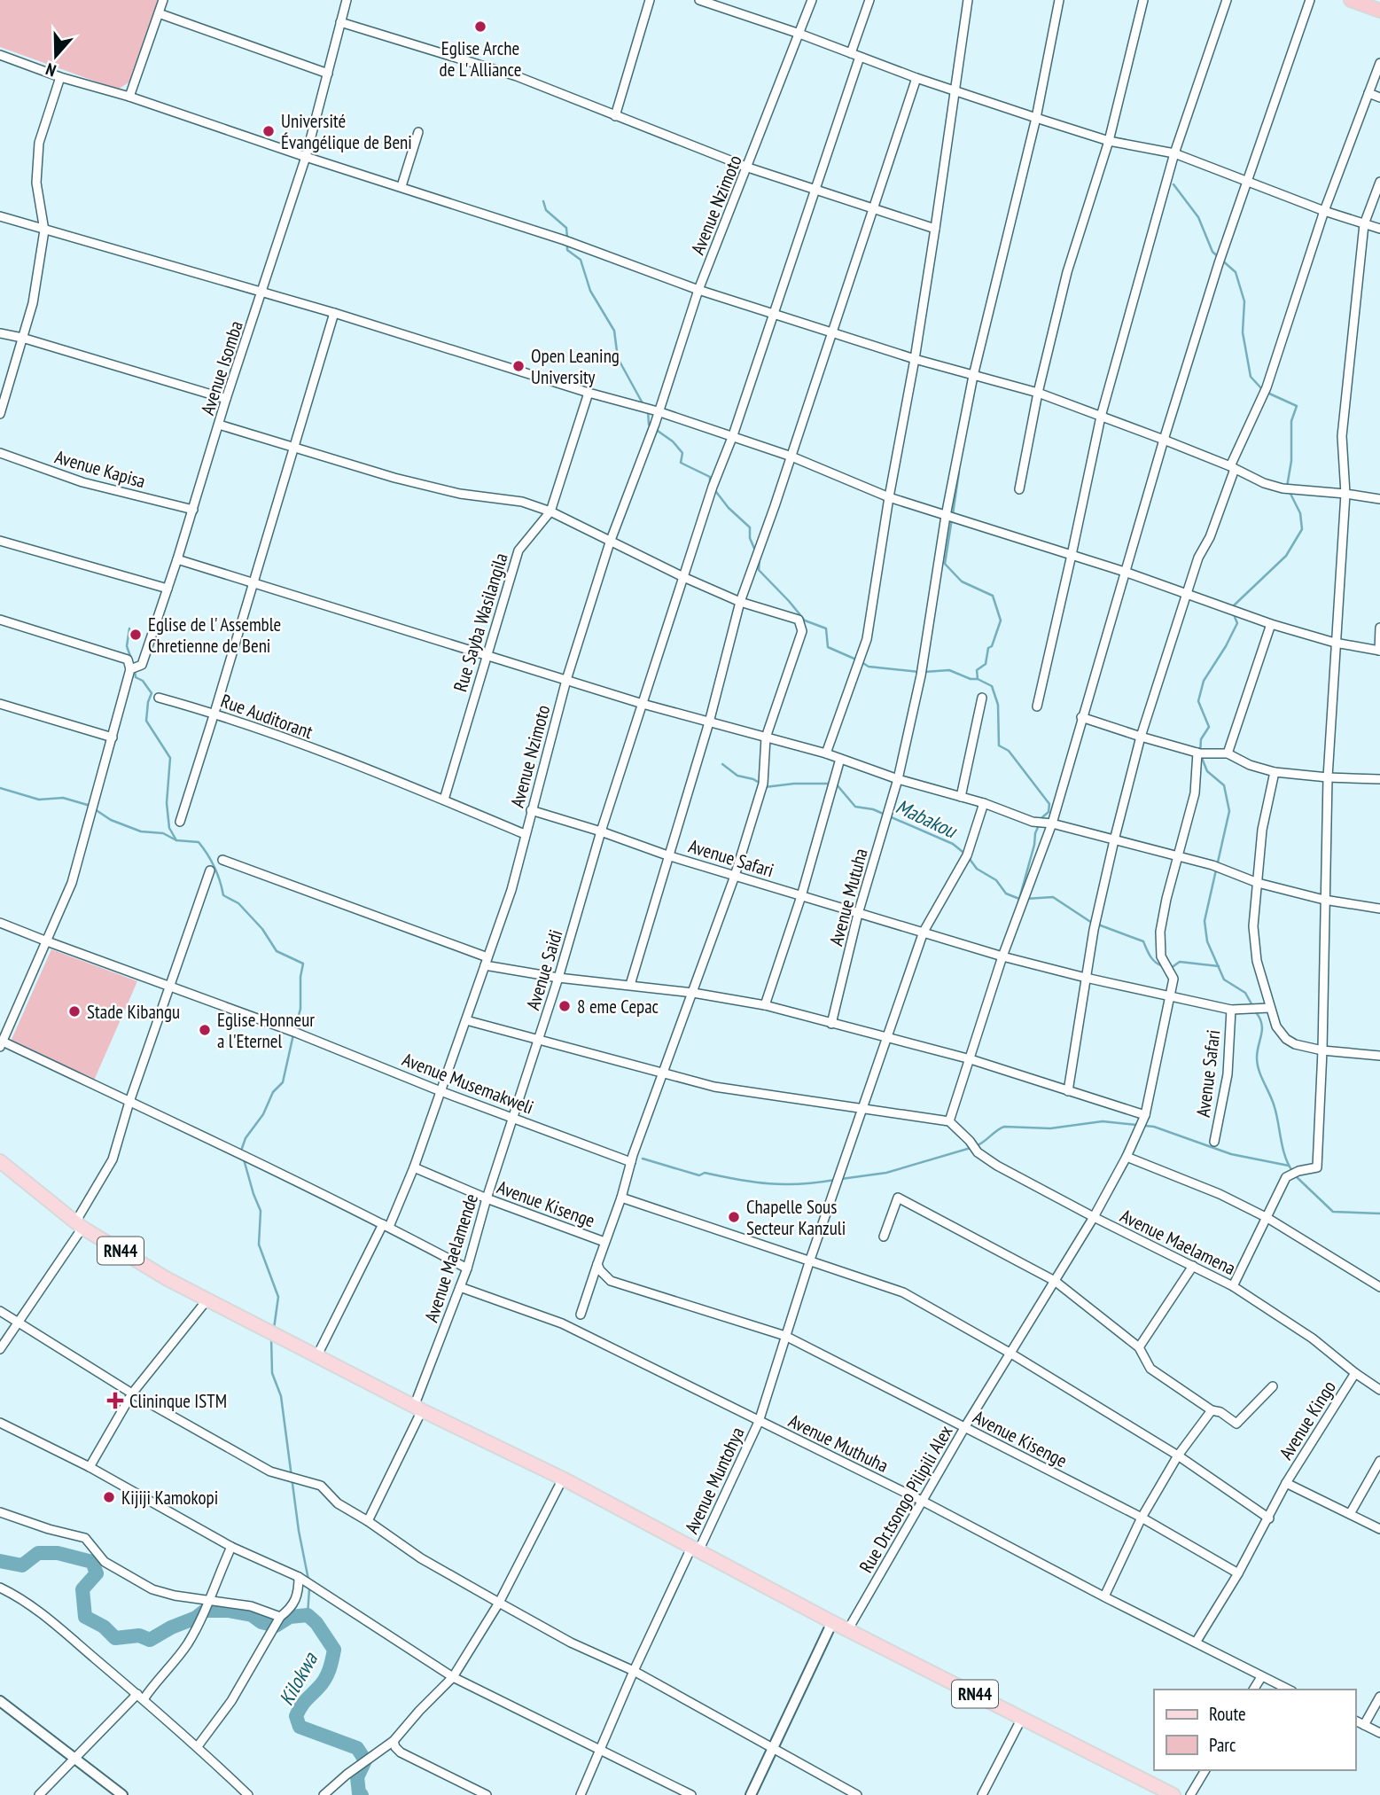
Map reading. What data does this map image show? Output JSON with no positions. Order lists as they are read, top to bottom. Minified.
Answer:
{"streets":{"main road":["RN44"],"street":["Avenue Nzimoto","Avenue Isomba","Avenue Kapisa","Rue Sayba Wasilangila","Rue Auditorant","Avenue Safari","Avenue Mutuha","Avenue Saidi","Avenue Musemakweli","Avenue Kisenge","Avenue Maelamena","Avenue Maelamende","Avenue Kingo","Avenue Muthuha","Avenue Muntohya","Rue Dr.tsongo Pilipili Alex"]},"crossings":[["Avenue Nzimoto","Avenue Safari"],["Avenue Nzimoto","Avenue Musemakweli"],["Avenue Isomba","Avenue Kapisa"],["Rue Sayba Wasilangila","Rue Auditorant"],["Avenue Safari","Avenue Mutuha"],["Avenue Safari","Avenue Saidi"],["Avenue Safari","Avenue Muntohya"],["Avenue Safari","Rue Dr.tsongo Pilipili Alex"],["Avenue Saidi","Avenue Musemakweli"],["Avenue Saidi","Avenue Maelamende"],["Avenue Musemakweli","Avenue Maelamende"],["Avenue Kisenge","Avenue Maelamende"],["Avenue Kisenge","Avenue Kingo"],["Avenue Kisenge","Avenue Muntohya"],["Avenue Kisenge","Rue Dr.tsongo Pilipili Alex"],["Avenue Maelamena","Avenue Kingo"],["Avenue Maelamena","Rue Dr.tsongo Pilipili Alex"],["RN44","Avenue Maelamende"],["RN44","Avenue Muntohya"],["RN44","Rue Dr.tsongo Pilipili Alex"],["Avenue Maelamende","Avenue Muthuha"],["Avenue Kingo","Avenue Muthuha"],["Avenue Muthuha","Avenue Muntohya"],["Avenue Muthuha","Rue Dr.tsongo Pilipili Alex"]],"water":["Mabakou","Kilokwa"],"places":{"other":["Eglise Arche de L' Alliance","Université Évangélique de Beni","Open Leaning University","Eglise de l' Assemble Chretienne de Beni","8 eme Cepac","Stade Kibangu","Eglise Honneur a l'Eternel","Chapelle Sous Secteur Kanzuli","Kijiji Kamokopi"],"health":["Clininque ISTM"]},"legend":["Route","Parc"],"north":"bottom"}
